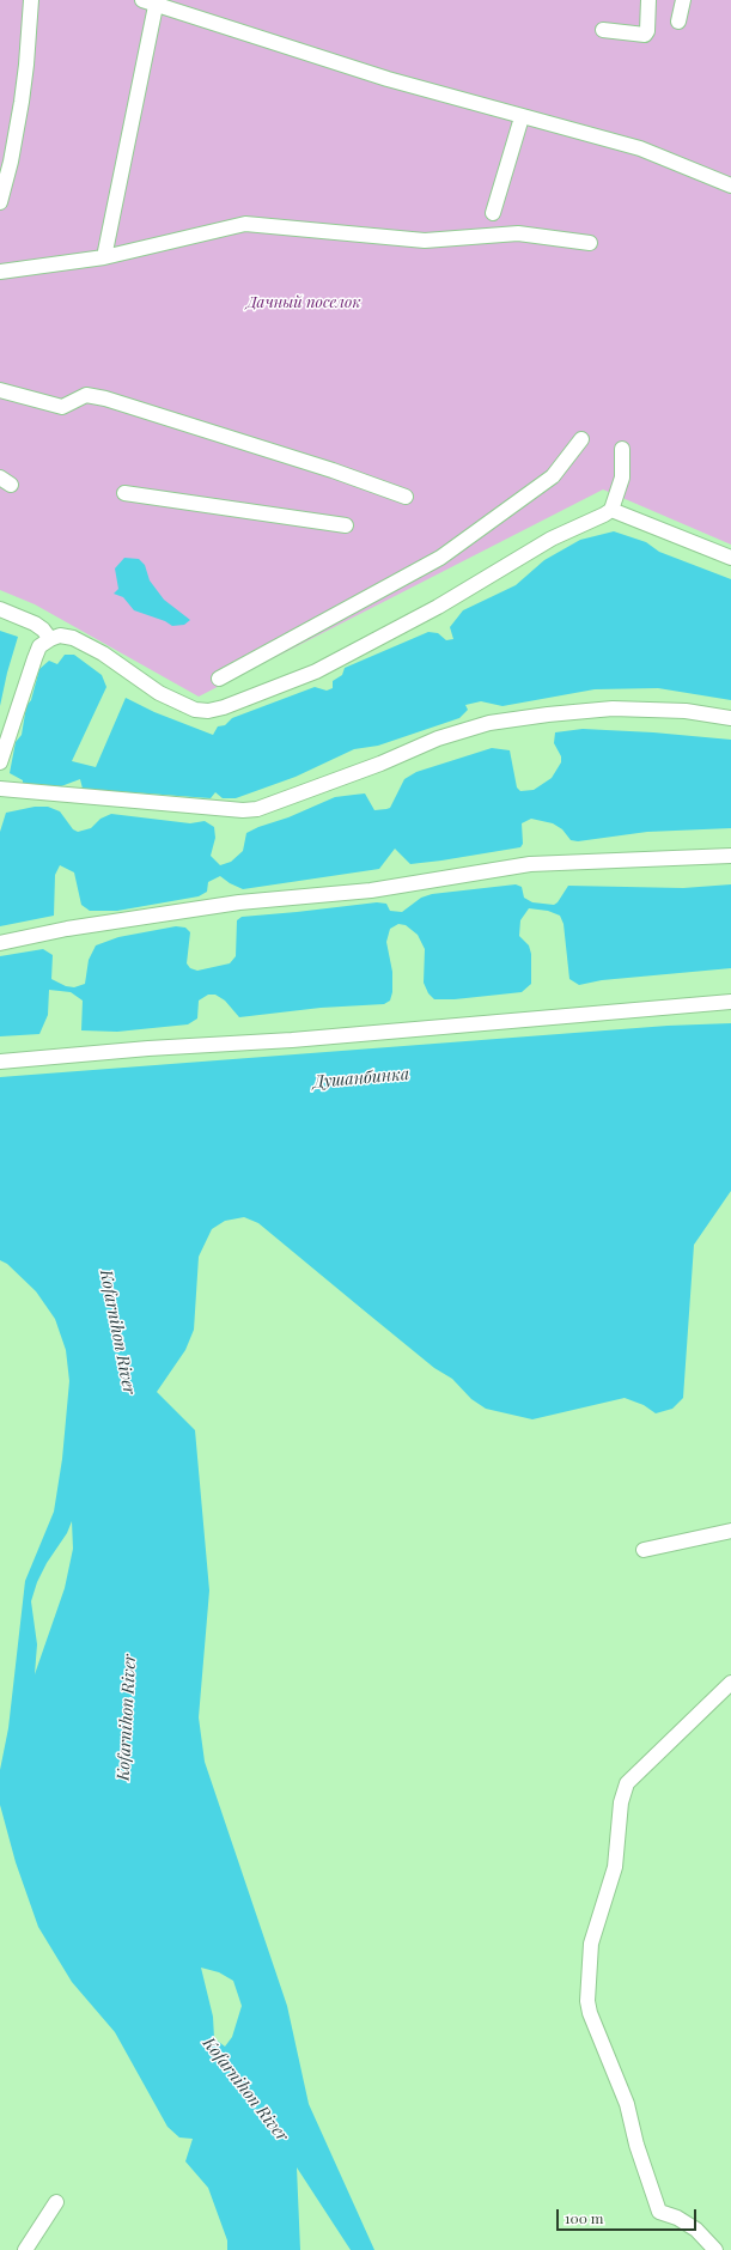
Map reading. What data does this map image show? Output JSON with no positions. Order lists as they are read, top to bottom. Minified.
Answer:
{"water":["Душанбинка","Kofarnihon River"],"parks":["Дачный поселок"],"scale_bar":"100 m"}
